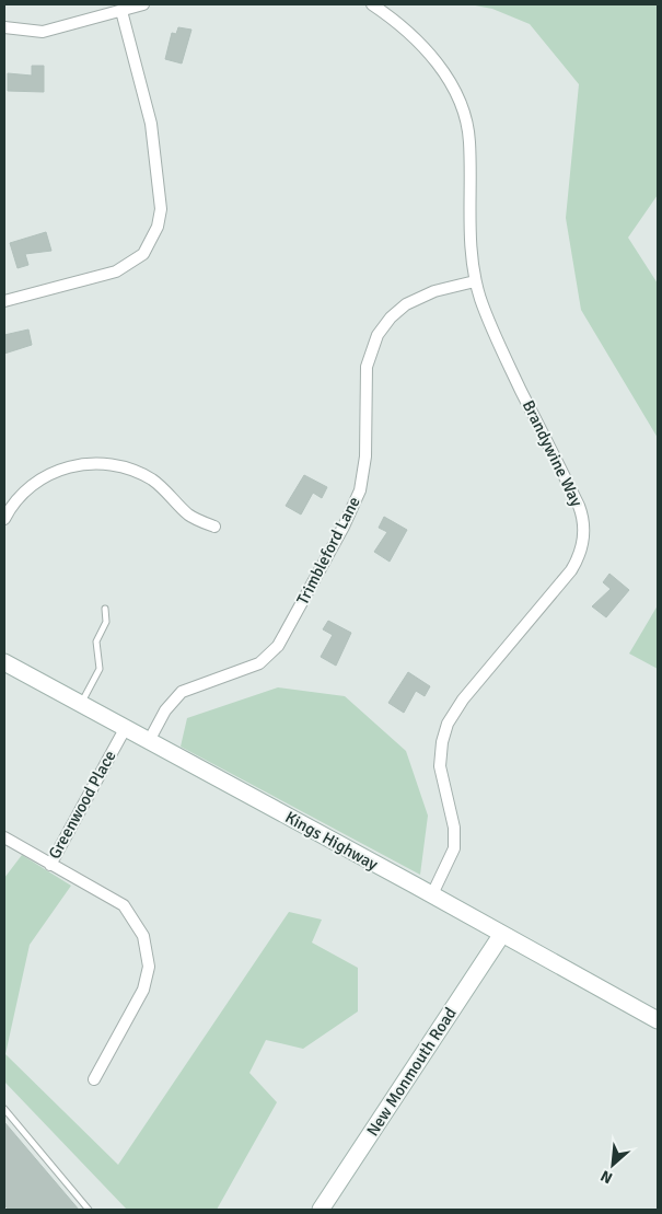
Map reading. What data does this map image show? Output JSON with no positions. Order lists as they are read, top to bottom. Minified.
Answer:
{"streets":{"street":["Brandywine Way","Trimbleford Lane","Greenwood Place","Kings Highway","New Monmouth Road"]},"crossings":[["Brandywine Way","Trimbleford Lane"],["Brandywine Way","Kings Highway"],["Trimbleford Lane","Kings Highway"],["Greenwood Place","Kings Highway"],["Kings Highway","New Monmouth Road"]],"north":"bottom left"}
